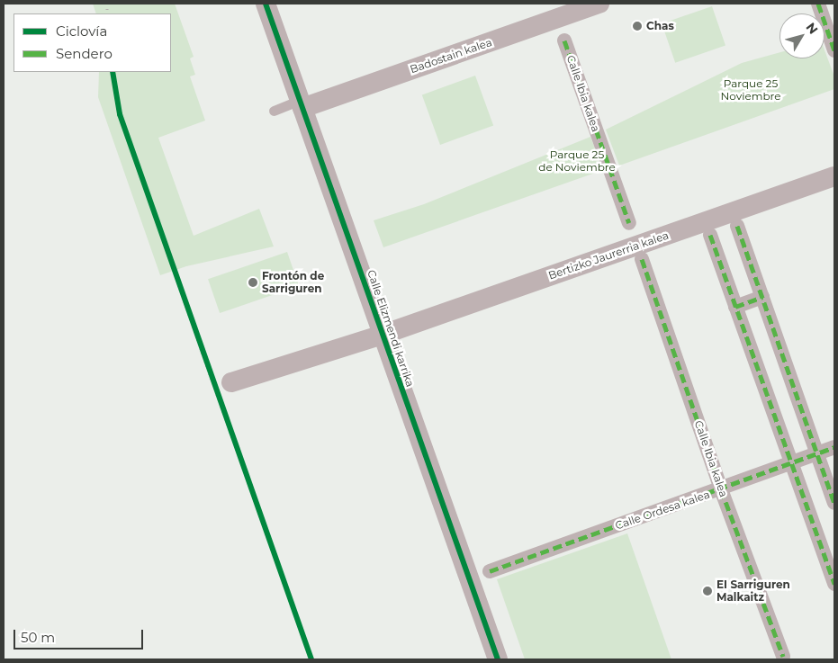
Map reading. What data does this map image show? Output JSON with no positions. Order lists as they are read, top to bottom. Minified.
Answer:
{"streets":{"street":["Badostain kalea","Calle Ibia kalea","Bertizko Jaurerria kalea","Calle Elizmendi karrika","Calle Ordesa kalea"]},"crossings":[["Badostain kalea","Calle Elizmendi karrika"],["Calle Ibia kalea","Calle Ordesa kalea"],["Bertizko Jaurerria kalea","Calle Elizmendi karrika"]],"parks":["Parque 25 Noviembre","Parque 25 de Noviembre"],"places":["Chas","Frontón de Sarriguren","EI Sarriguren Malkaitz"],"legend":["Ciclovía","Sendero"],"scale_bar":"50 m","north":"top right"}
